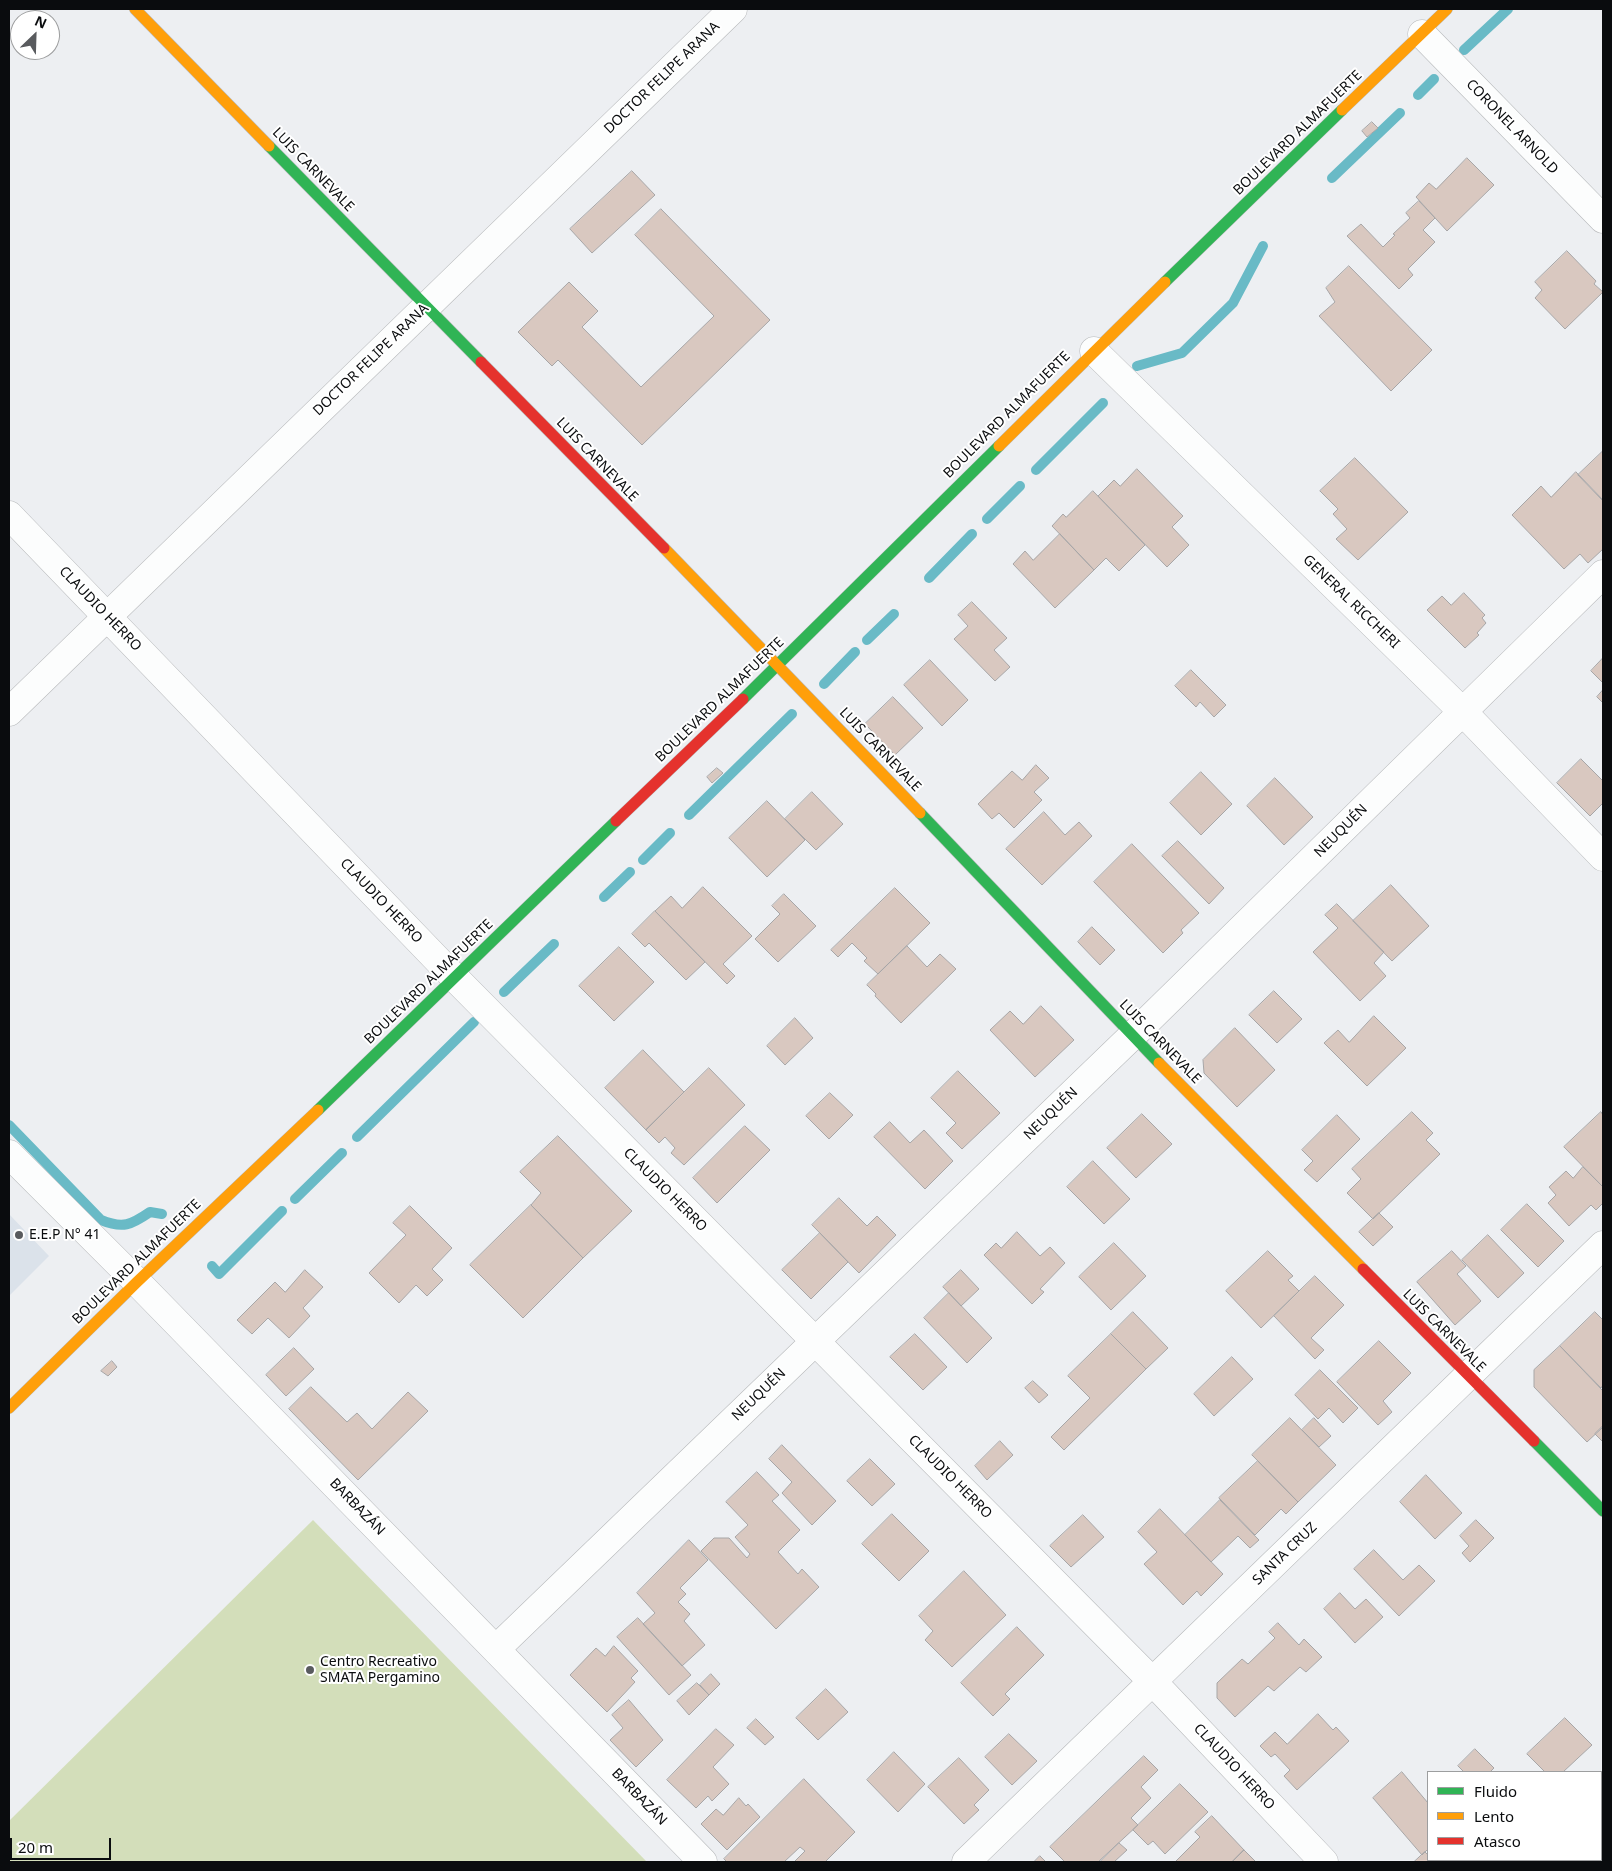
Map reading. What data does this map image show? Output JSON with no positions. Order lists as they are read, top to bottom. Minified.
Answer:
{"streets":{"street":["DOCTOR FELIPE ARANA","CORONEL ARNOLD","BOULEVARD ALMAFUERTE","LUIS CARNEVALE","GENERAL RICCHERI","CLAUDIO HERRO","NEUQUÉN","BARBAZÁN","SANTA CRUZ"]},"crossings":[["DOCTOR FELIPE ARANA","LUIS CARNEVALE"],["DOCTOR FELIPE ARANA","CLAUDIO HERRO"],["CORONEL ARNOLD","BOULEVARD ALMAFUERTE"],["BOULEVARD ALMAFUERTE","LUIS CARNEVALE"],["BOULEVARD ALMAFUERTE","GENERAL RICCHERI"],["BOULEVARD ALMAFUERTE","CLAUDIO HERRO"],["BOULEVARD ALMAFUERTE","BARBAZÁN"],["LUIS CARNEVALE","NEUQUÉN"],["LUIS CARNEVALE","SANTA CRUZ"],["GENERAL RICCHERI","NEUQUÉN"],["CLAUDIO HERRO","NEUQUÉN"],["CLAUDIO HERRO","SANTA CRUZ"],["NEUQUÉN","BARBAZÁN"]],"places":["E.E.P N° 41","Centro Recreativo SMATA Pergamino"],"legend":["Fluido","Lento","Atasco"],"scale_bar":"20 m","north":"top right"}
